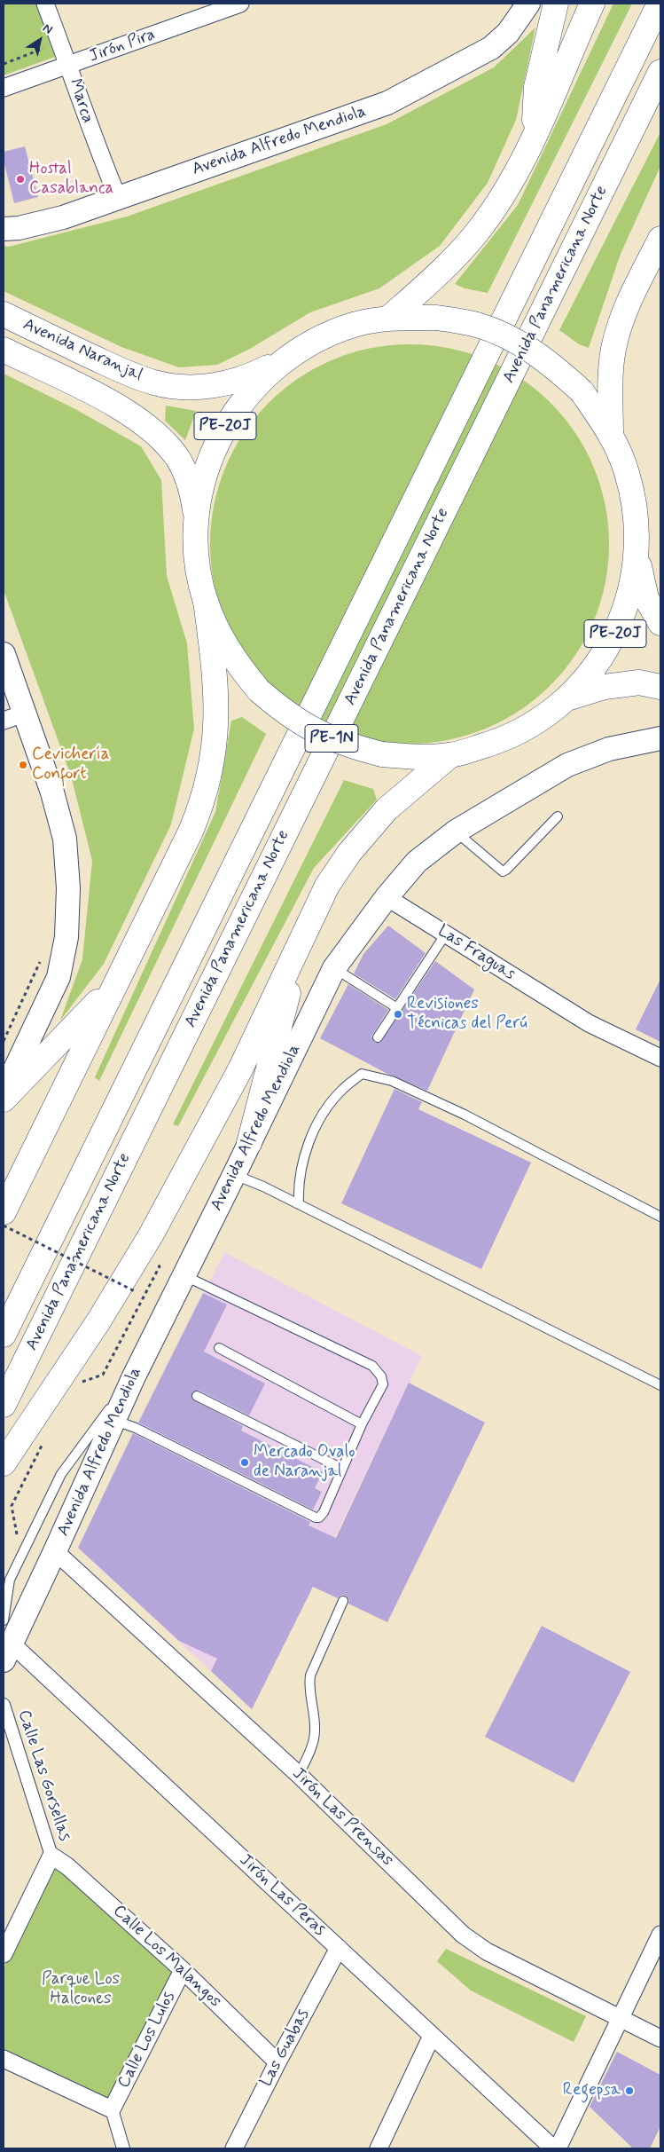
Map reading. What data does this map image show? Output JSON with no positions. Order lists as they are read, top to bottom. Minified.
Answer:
{"streets":{"highway":["Avenida Panamericana Norte","Avenida Naranjal","PE-20J","PE-1N"],"main road":["Avenida Alfredo Mendiola"],"street":["Jirón Pira","Marca","Las Fraguas","Calle Las Gorsellas","Jirón Las Prensas","Jirón Las Peras","Calle Los Malangos","Calle Los Lulos","Las Guabas"]},"crossings":[["Jirón Pira","Marca"],["Marca","Avenida Alfredo Mendiola"],["Avenida Alfredo Mendiola","Las Fraguas"],["Avenida Alfredo Mendiola","Jirón Las Prensas"],["Avenida Alfredo Mendiola","Jirón Las Peras"],["Avenida Naranjal","PE-20J"],["Calle Las Gorsellas","Calle Los Malangos"],["Jirón Las Peras","Las Guabas"],["Calle Los Malangos","Calle Los Lulos"],["Calle Los Malangos","Las Guabas"]],"parks":["Parque Los Halcones"],"places":["Hostal Casablanca","Cevichería Confort","Revisiones Técnicas del Perú","Mercado Ovalo de Naranjal","Regepsa"],"north":"top right"}
